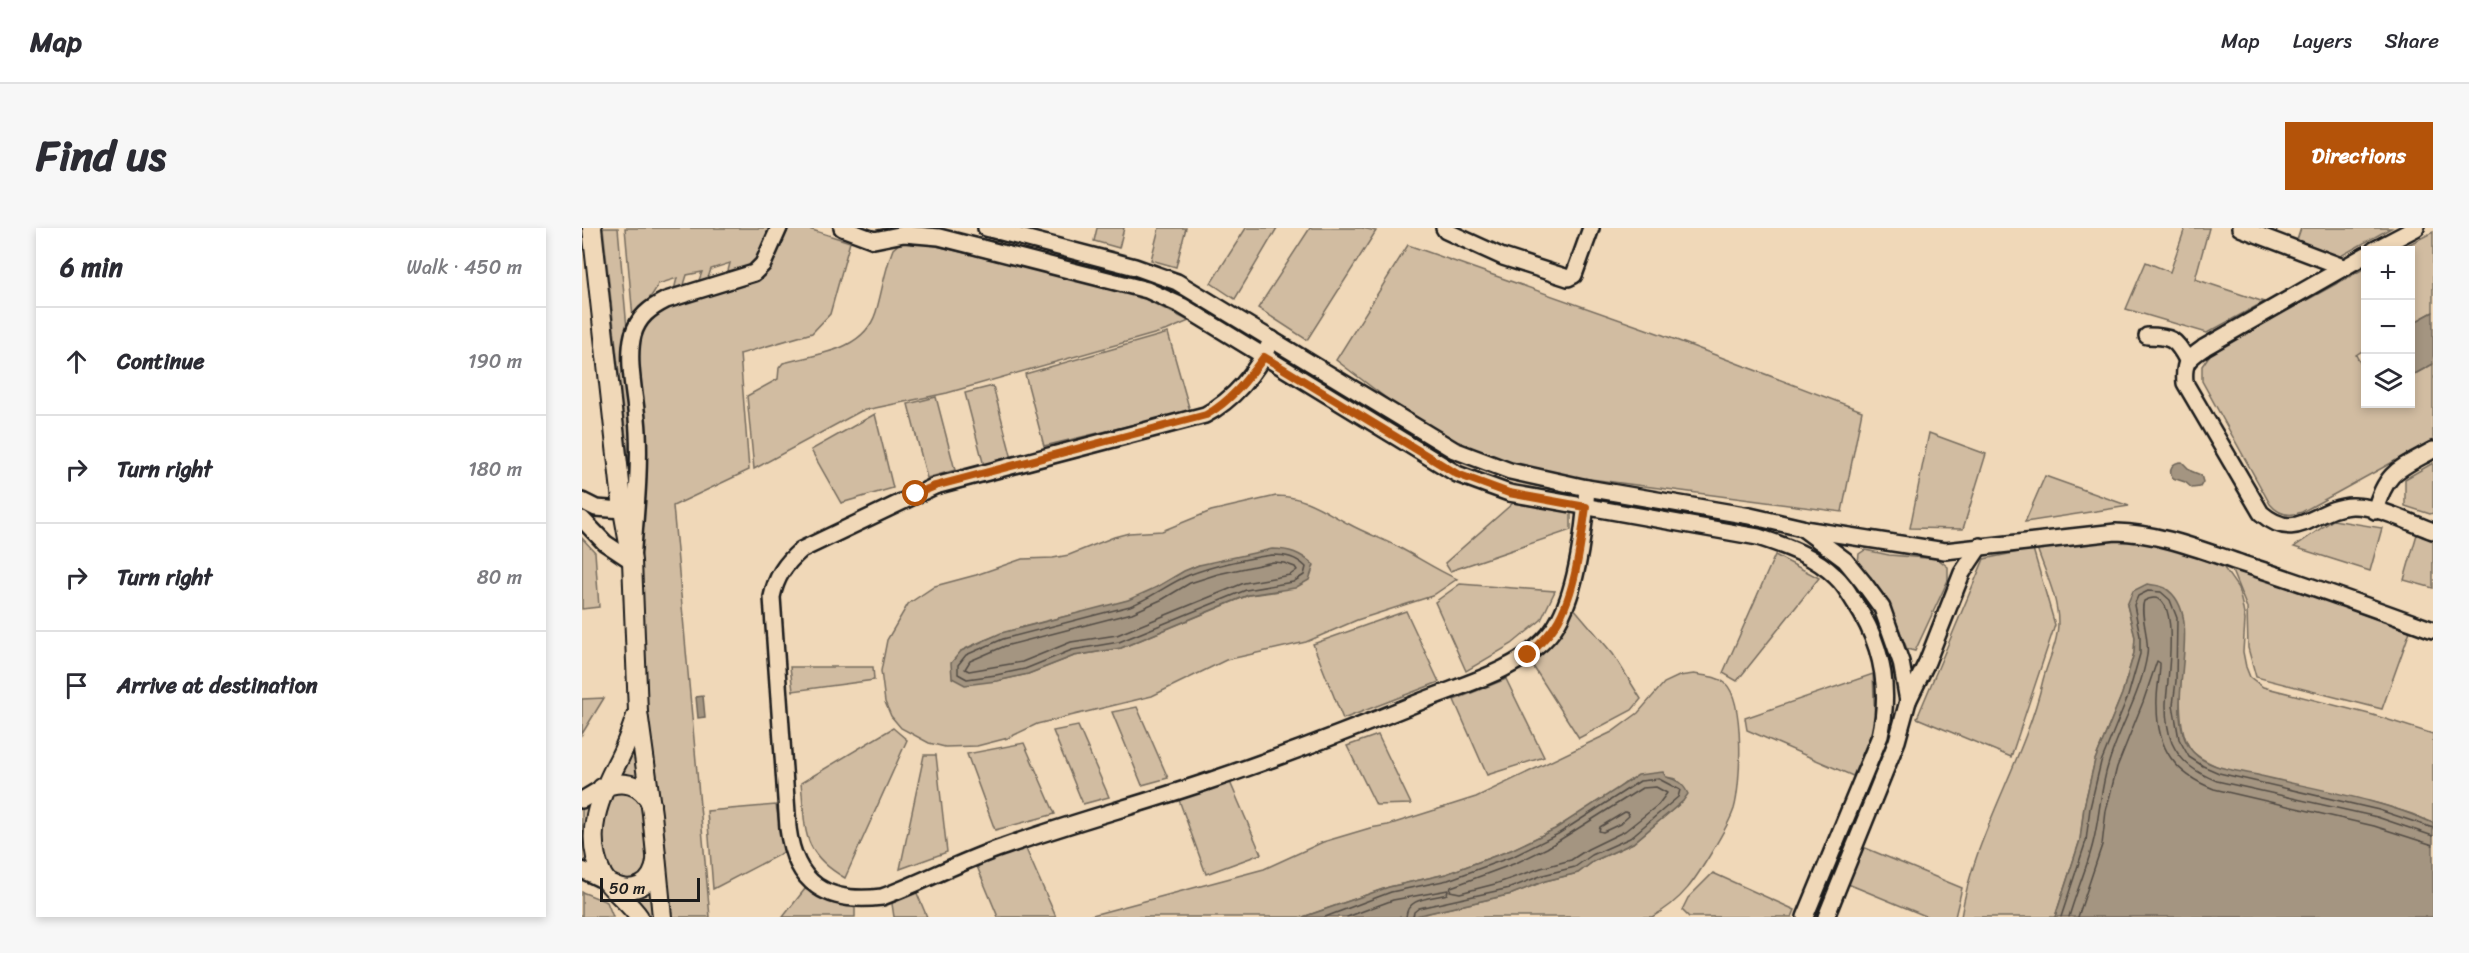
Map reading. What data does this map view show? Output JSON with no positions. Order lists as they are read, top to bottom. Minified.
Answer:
{"scale_bar":"50 m","page":{"header":"Map","nav":["Map","Layers","Share"],"title":"Find us","buttons":"Directions","heading":["6 min","Walk · 450 m"],"map_buttons":["+","−"],"list":[["Continue","190 m"],["Turn right","180 m"],["Turn right","80 m"],"Arrive at destination"],"scale":"50 m"}}
